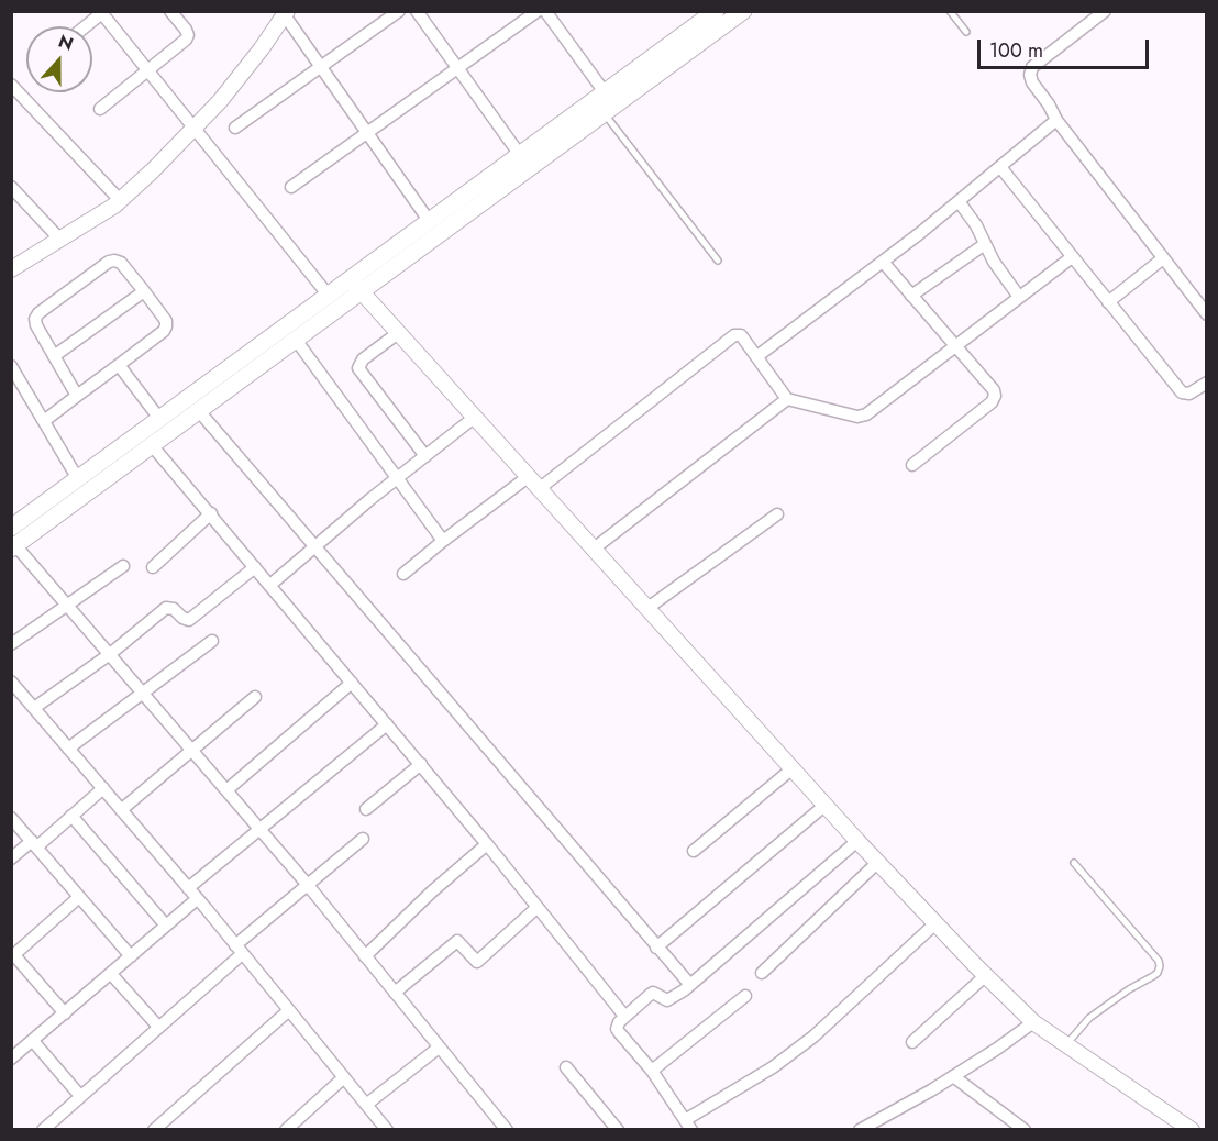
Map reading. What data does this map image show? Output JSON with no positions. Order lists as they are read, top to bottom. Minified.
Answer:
{"scale_bar":"100 m","north":"top"}
